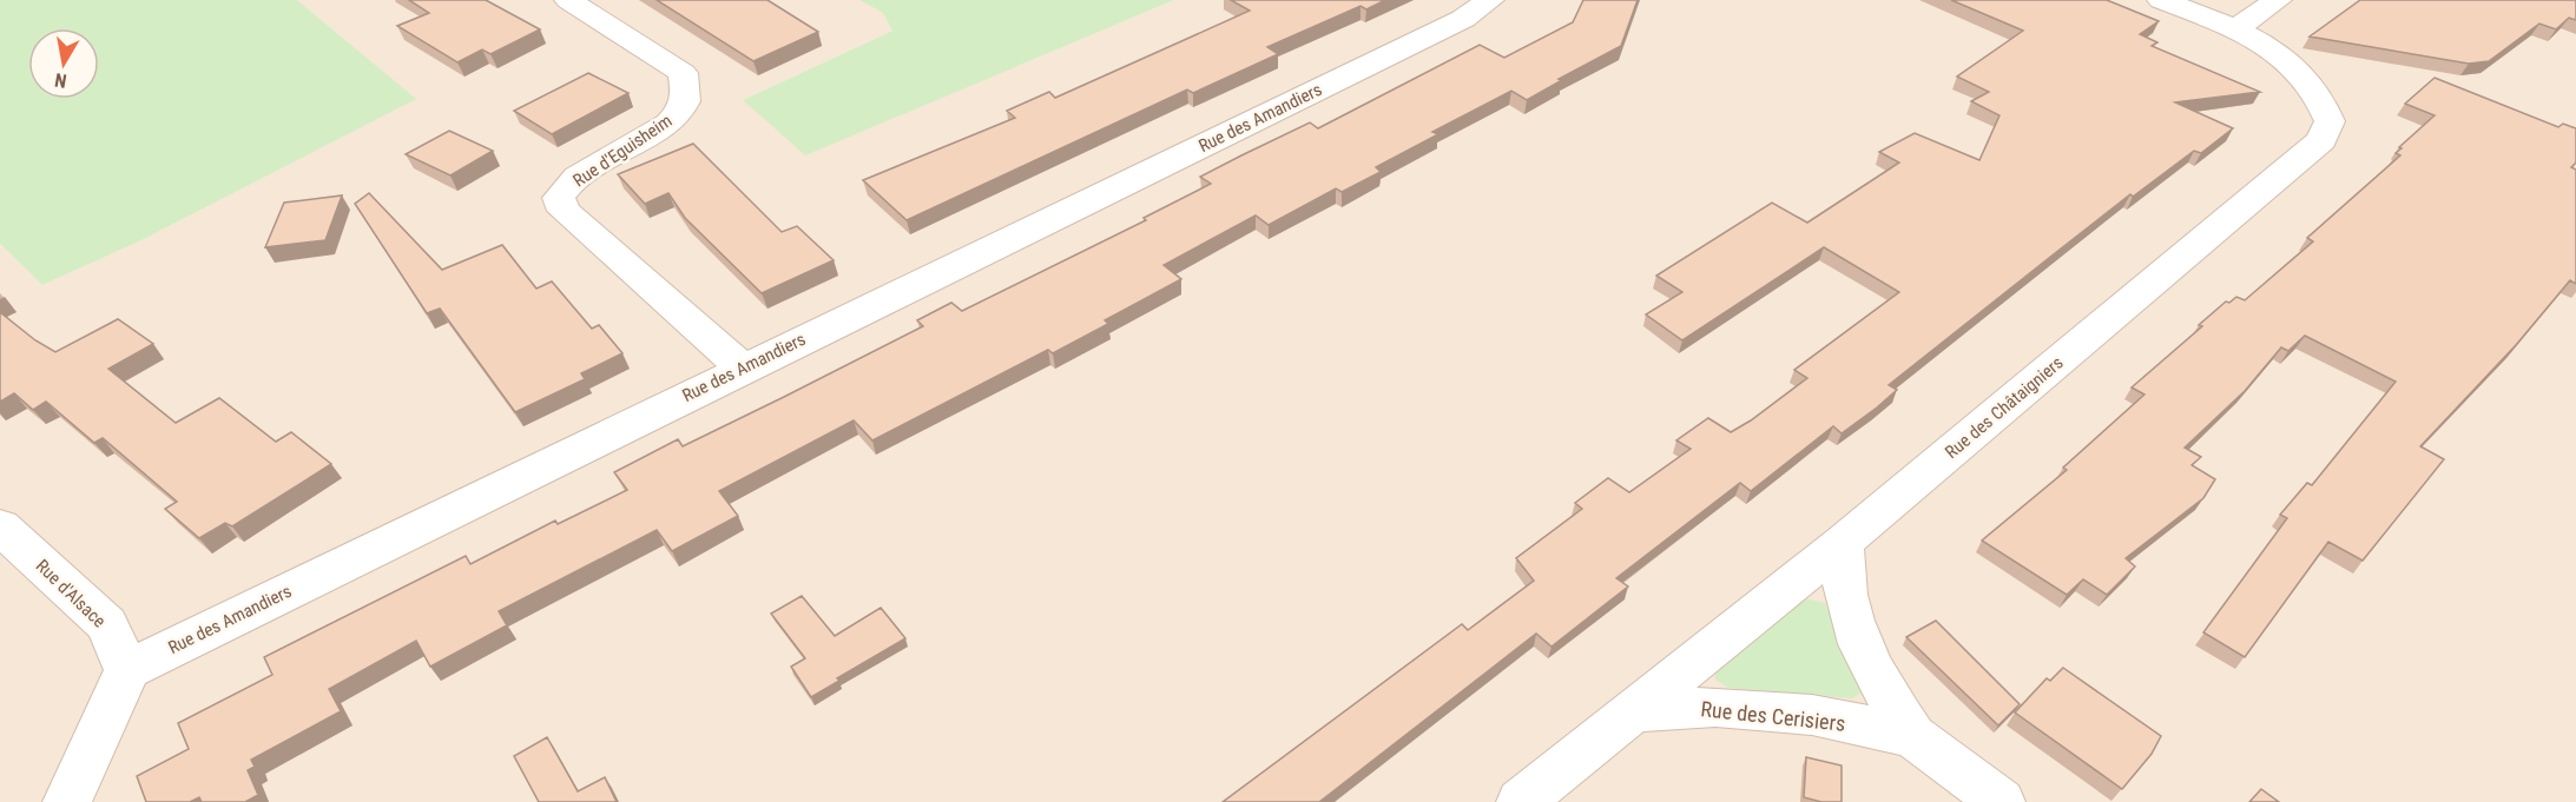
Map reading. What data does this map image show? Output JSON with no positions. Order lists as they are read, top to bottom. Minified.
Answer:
{"streets":{"street":["Rue des Amandiers","Rue d'Eguisheim","Rue des Châtaigniers","Rue d'Alsace","Rue des Cerisiers"]},"crossings":[["Rue des Amandiers","Rue d'Eguisheim"],["Rue des Amandiers","Rue d'Alsace"],["Rue des Châtaigniers","Rue des Cerisiers"]],"north":"bottom"}
